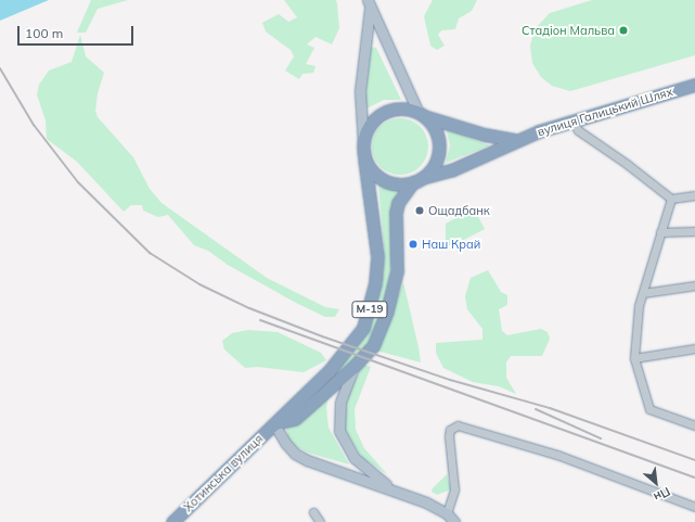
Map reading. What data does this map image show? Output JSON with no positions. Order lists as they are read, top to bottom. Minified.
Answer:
{"streets":{"highway":["вулиця Галицький Шлях","М-19","Хотинська вулиця"]},"crossings":[["вулиця Галицький Шлях","М-19"],["вулиця Галицький Шлях","Хотинська вулиця"],["М-19","Хотинська вулиця"]],"places":["Стадіон Мальва","Ощадбанк","Наш Край"],"scale_bar":"100 m","north":"bottom right"}
